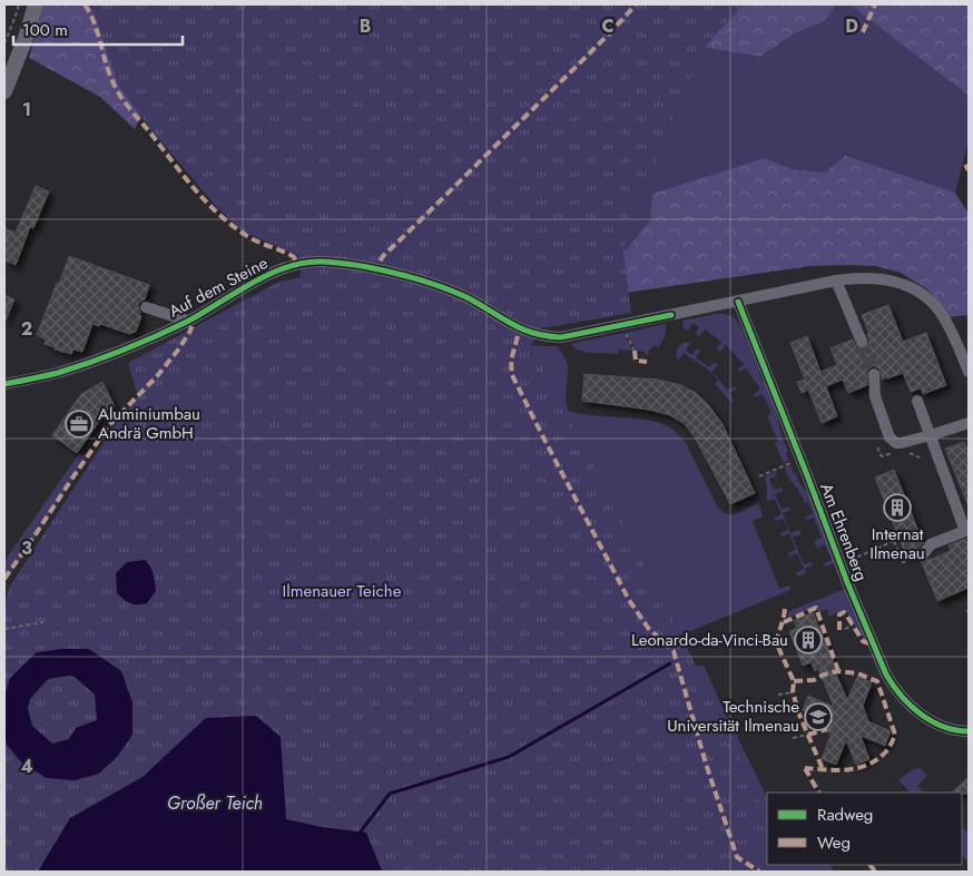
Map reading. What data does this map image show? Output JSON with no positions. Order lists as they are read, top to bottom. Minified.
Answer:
{"streets":{"street":["Auf dem Steine","Am Ehrenberg"]},"crossings":[["Auf dem Steine","Am Ehrenberg"]],"water":["Großer Teich"],"parks":["Ilmenauer Teiche"],"places":{"office":["Aluminiumbau Andrä GmbH"],"building":["Internat Ilmenau","Leonardo-da-Vinci-Bau"],"school or university":["Technische Universität Ilmenau"]},"legend":["Radweg","Weg"],"scale_bar":"100 m","grid":{"columns":["B","C","D"],"rows":["1","2","3","4"]}}
